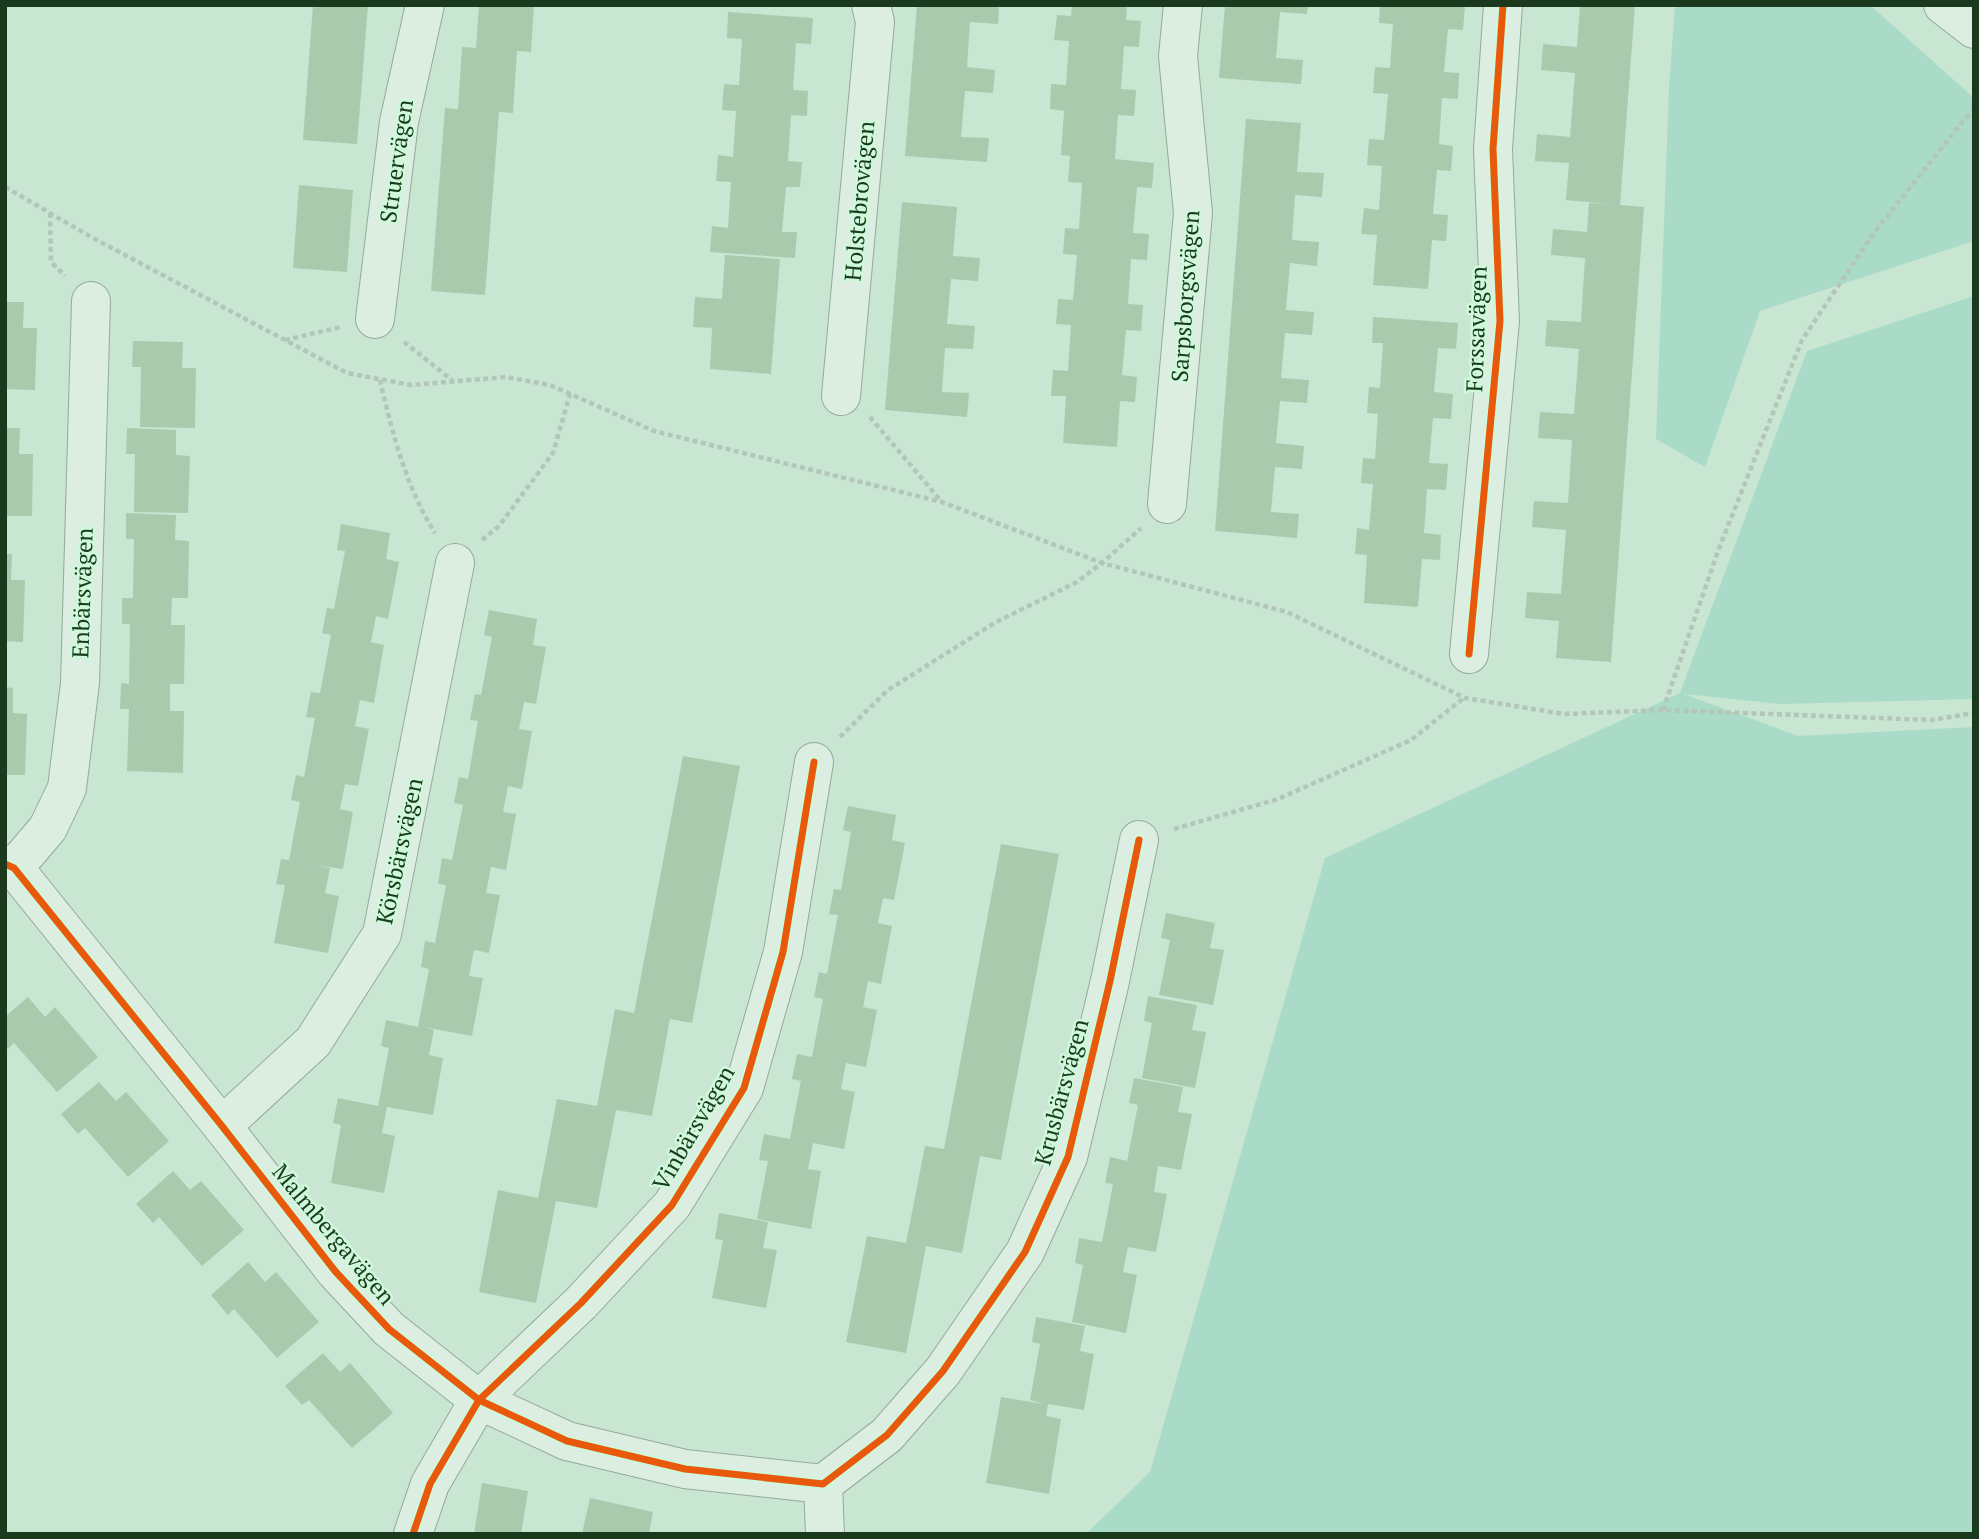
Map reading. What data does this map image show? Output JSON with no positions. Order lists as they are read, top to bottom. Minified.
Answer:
{"streets":{"street":["Struervägen","Holstebrovägen","Sarpsborgsvägen","Forssavägen","Enbärsvägen","Körsbärsvägen","Krusbärsvägen","Vinbärsvägen","Malmbergavägen"]},"crossings":[["Enbärsvägen","Malmbergavägen"],["Körsbärsvägen","Malmbergavägen"],["Krusbärsvägen","Malmbergavägen"],["Vinbärsvägen","Malmbergavägen"]]}
